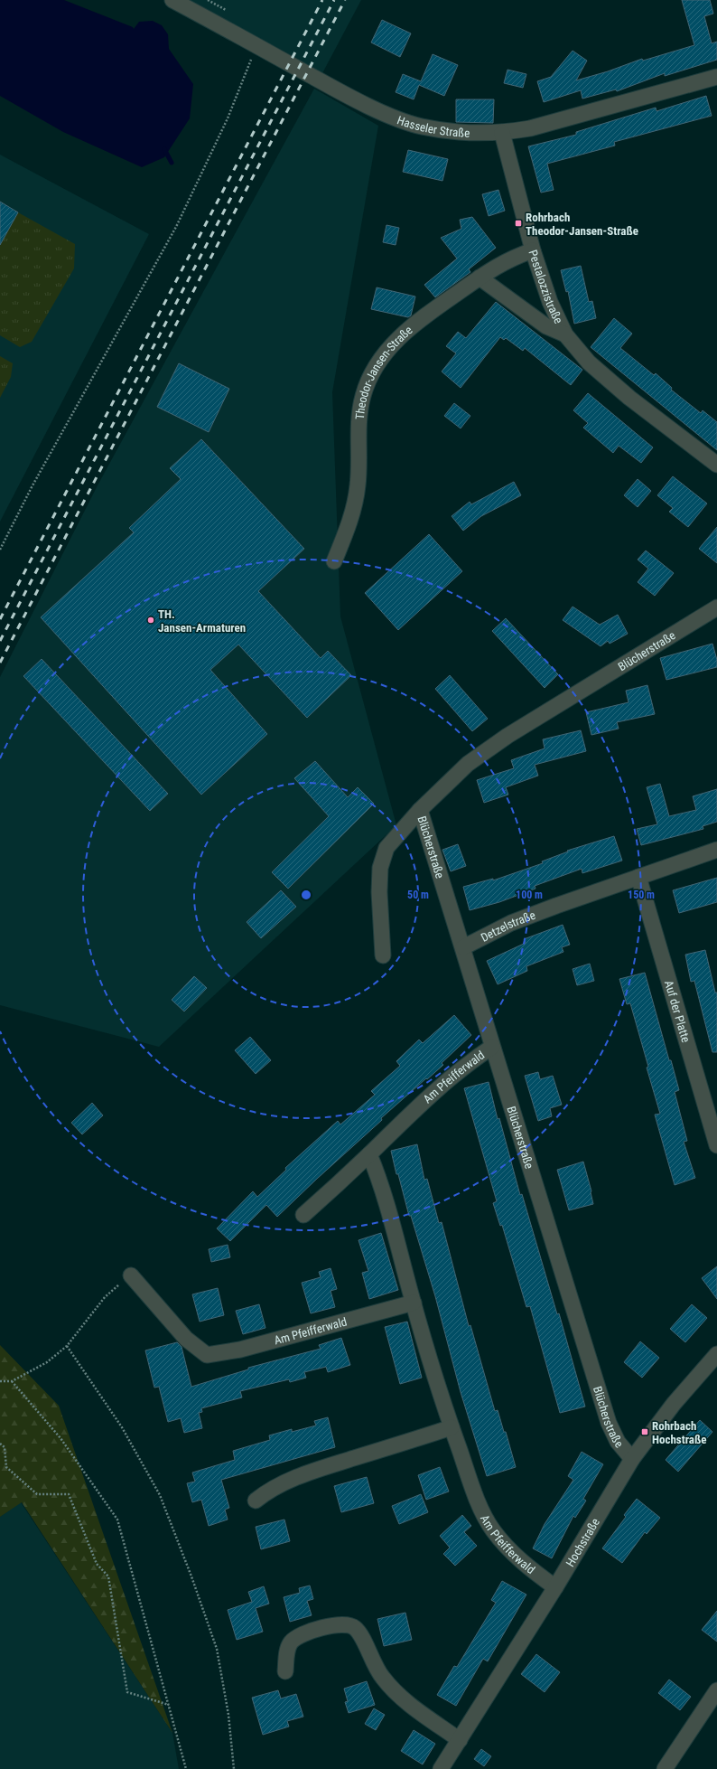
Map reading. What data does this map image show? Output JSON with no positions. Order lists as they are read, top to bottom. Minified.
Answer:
{"streets":{"street":["Hasseler Straße","Pestalozzistraße","Theodor-Jansen-Straße","Blücherstraße","Detzelstraße","Auf der Platte","Am Pfeifferwald","Hochstraße"]},"crossings":[["Hasseler Straße","Pestalozzistraße"],["Pestalozzistraße","Theodor-Jansen-Straße"],["Blücherstraße","Detzelstraße"],["Blücherstraße","Am Pfeifferwald"],["Blücherstraße","Hochstraße"],["Detzelstraße","Auf der Platte"],["Am Pfeifferwald","Hochstraße"]],"places":{"transit":["Rohrbach Theodor-Jansen-Straße","Rohrbach Hochstraße"],"other":["TH. Jansen-Armaturen"]},"rings":["50 m","100 m","150 m"]}
